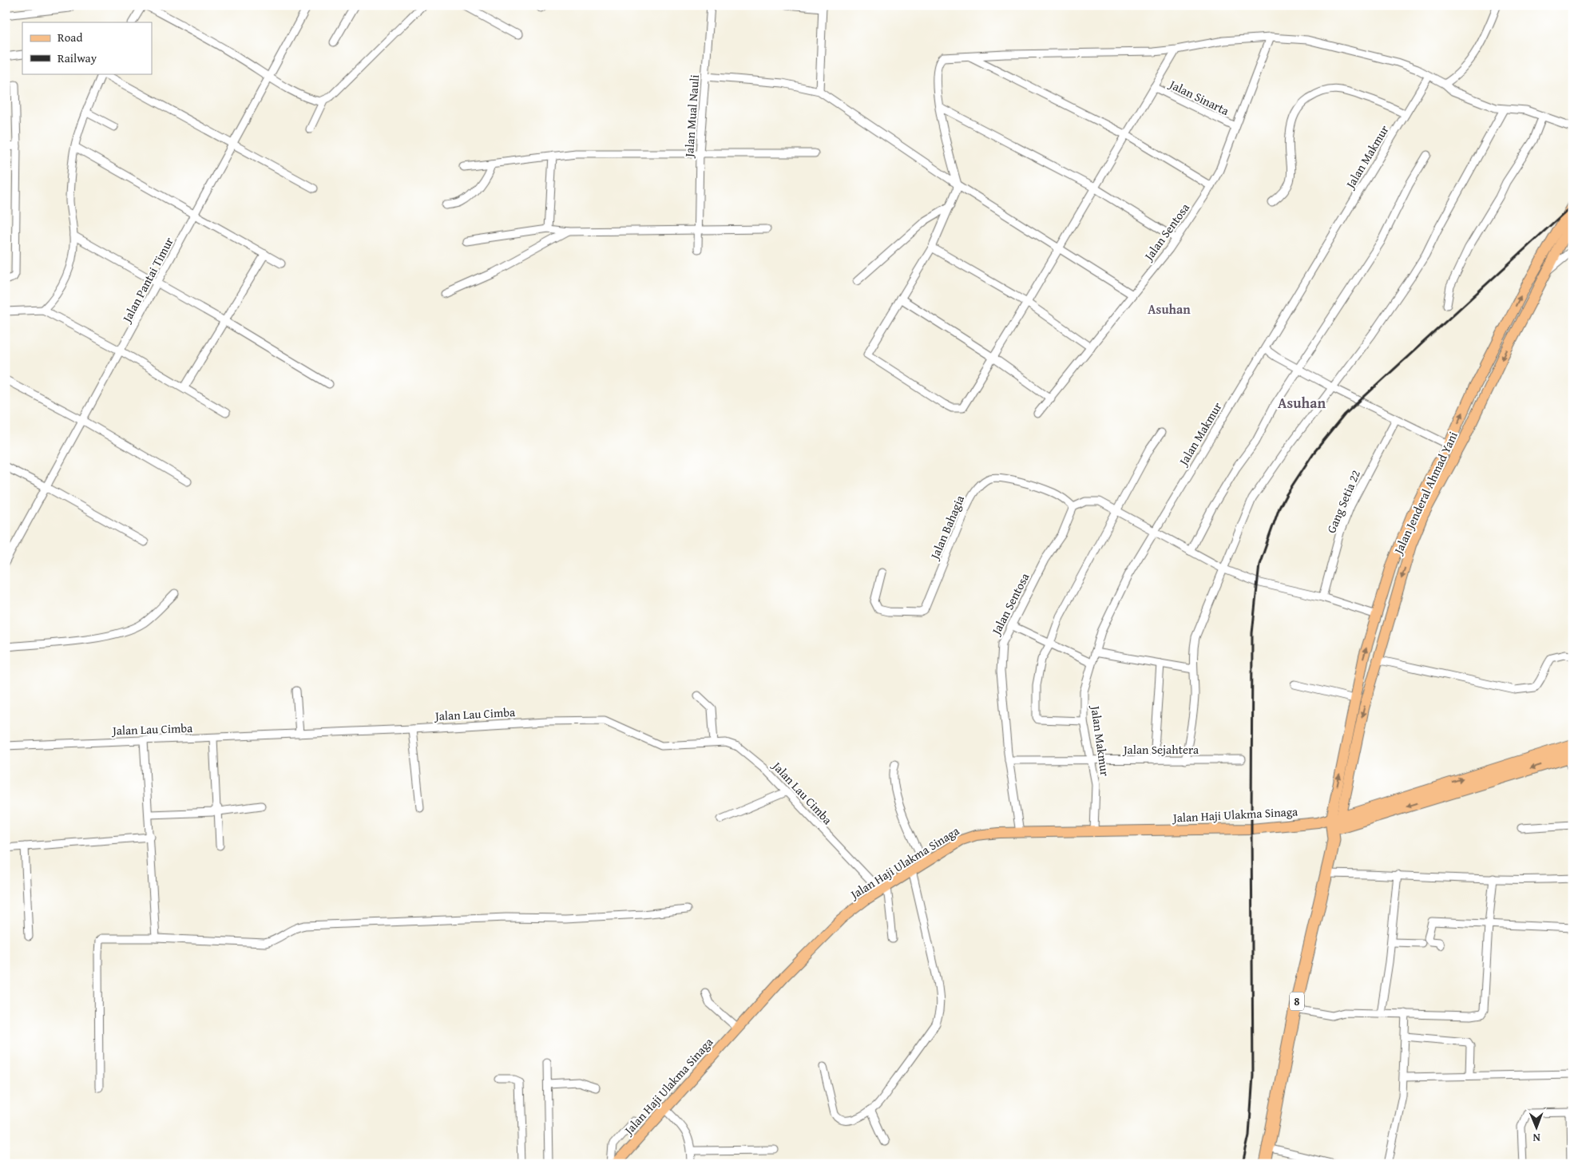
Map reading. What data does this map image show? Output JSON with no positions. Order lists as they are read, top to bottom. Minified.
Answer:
{"streets":{"highway":["8"],"main road":["Jalan Jenderal Ahmad Yani","Jalan Haji Ulakma Sinaga"],"street":["Jalan Sinarta","Jalan Mual Nauli","Jalan Makmur","Jalan Sentosa","Jalan Pantai Timur","Gang Setia 22","Jalan Bahagia","Jalan Lau Cimba","Jalan Sejahtera"]},"crossings":[["Jalan Sinarta","Jalan Sentosa"],["Jalan Makmur","Jalan Sejahtera"],["Jalan Makmur","Jalan Haji Ulakma Sinaga"],["Jalan Sentosa","Jalan Bahagia"],["Jalan Sentosa","Jalan Sejahtera"],["Jalan Sentosa","Jalan Haji Ulakma Sinaga"],["Jalan Jenderal Ahmad Yani","Jalan Haji Ulakma Sinaga"],["Jalan Jenderal Ahmad Yani","8"],["Jalan Lau Cimba","Jalan Haji Ulakma Sinaga"],["Jalan Haji Ulakma Sinaga","8"]],"districts":["Asuhan","Asuhan"],"legend":["Road","Railway"],"north":"bottom"}
